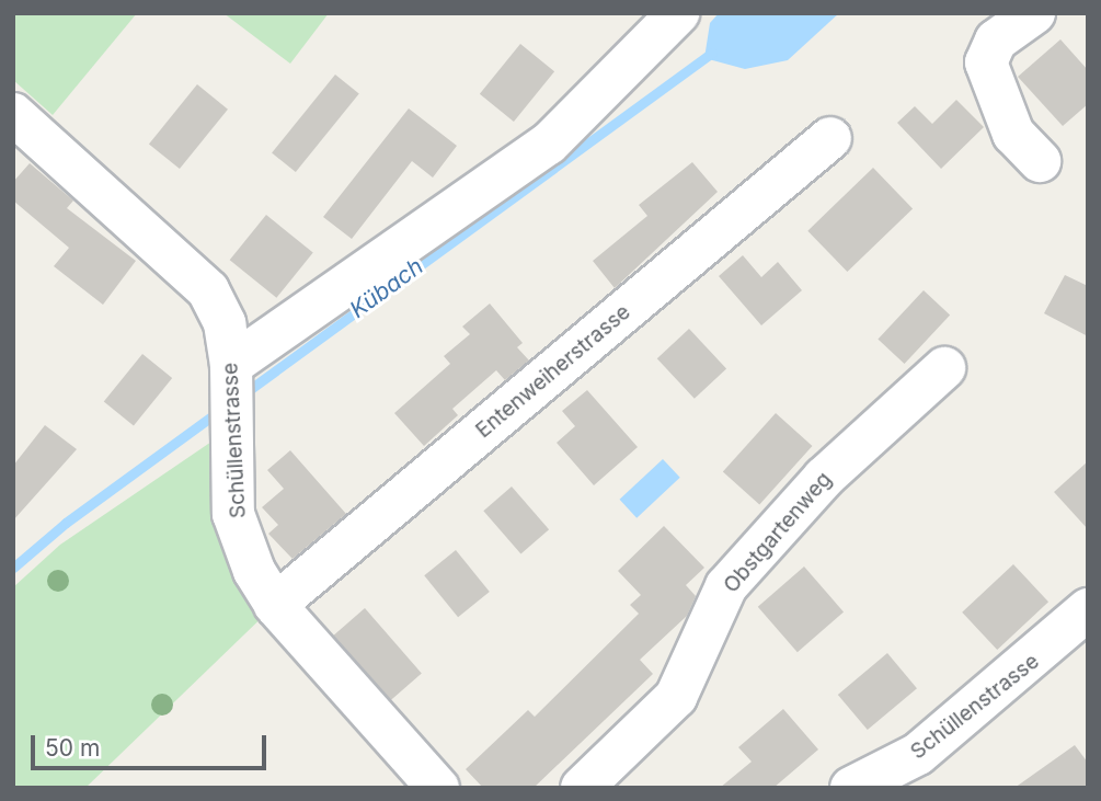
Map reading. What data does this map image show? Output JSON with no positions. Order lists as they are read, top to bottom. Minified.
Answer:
{"streets":{"street":["Entenweiherstrasse","Schüllenstrasse","Obstgartenweg"]},"crossings":[["Entenweiherstrasse","Schüllenstrasse"]],"water":["Kübach"],"scale_bar":"50 m"}
